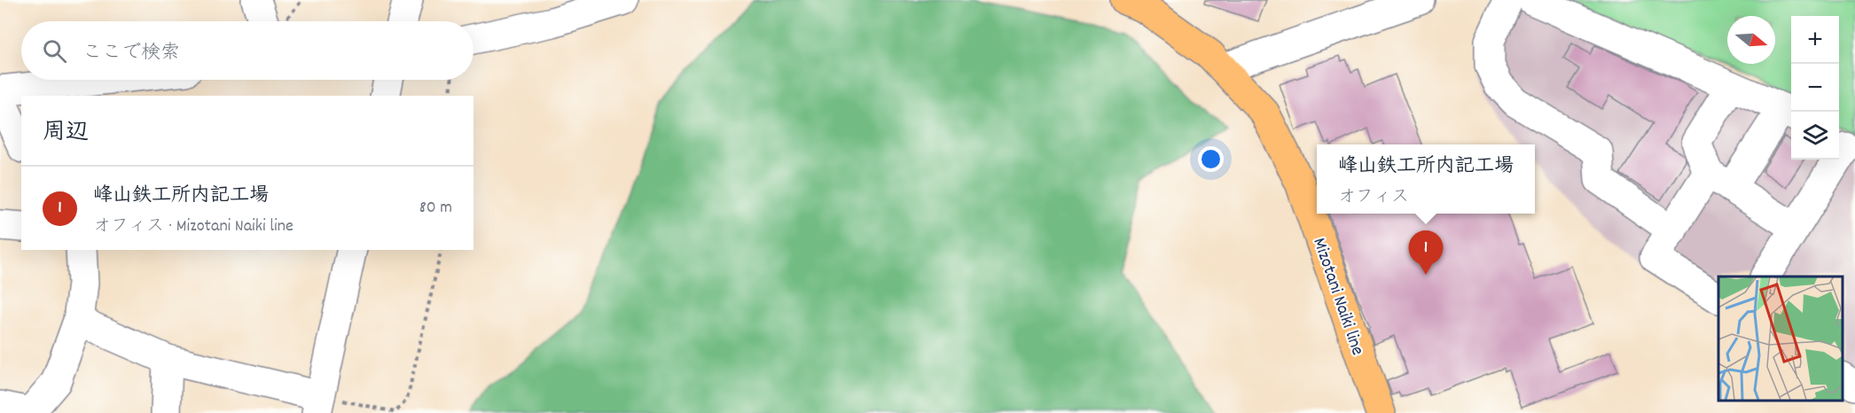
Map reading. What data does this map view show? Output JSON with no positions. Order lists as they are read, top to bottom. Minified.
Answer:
{"streets":{"main road":["Mizotani Naiki line"]},"north":"right","page":{"map_buttons":["+","−"],"search":"ここで検索","heading":"周辺","popup":["峰山鉄工所内記工場","オフィス"],"list":[{"mark":"1","name":"峰山鉄工所内記工場","note":"オフィス · Mizotani Naiki line","value":"80 m"}],"pins":"1"}}
